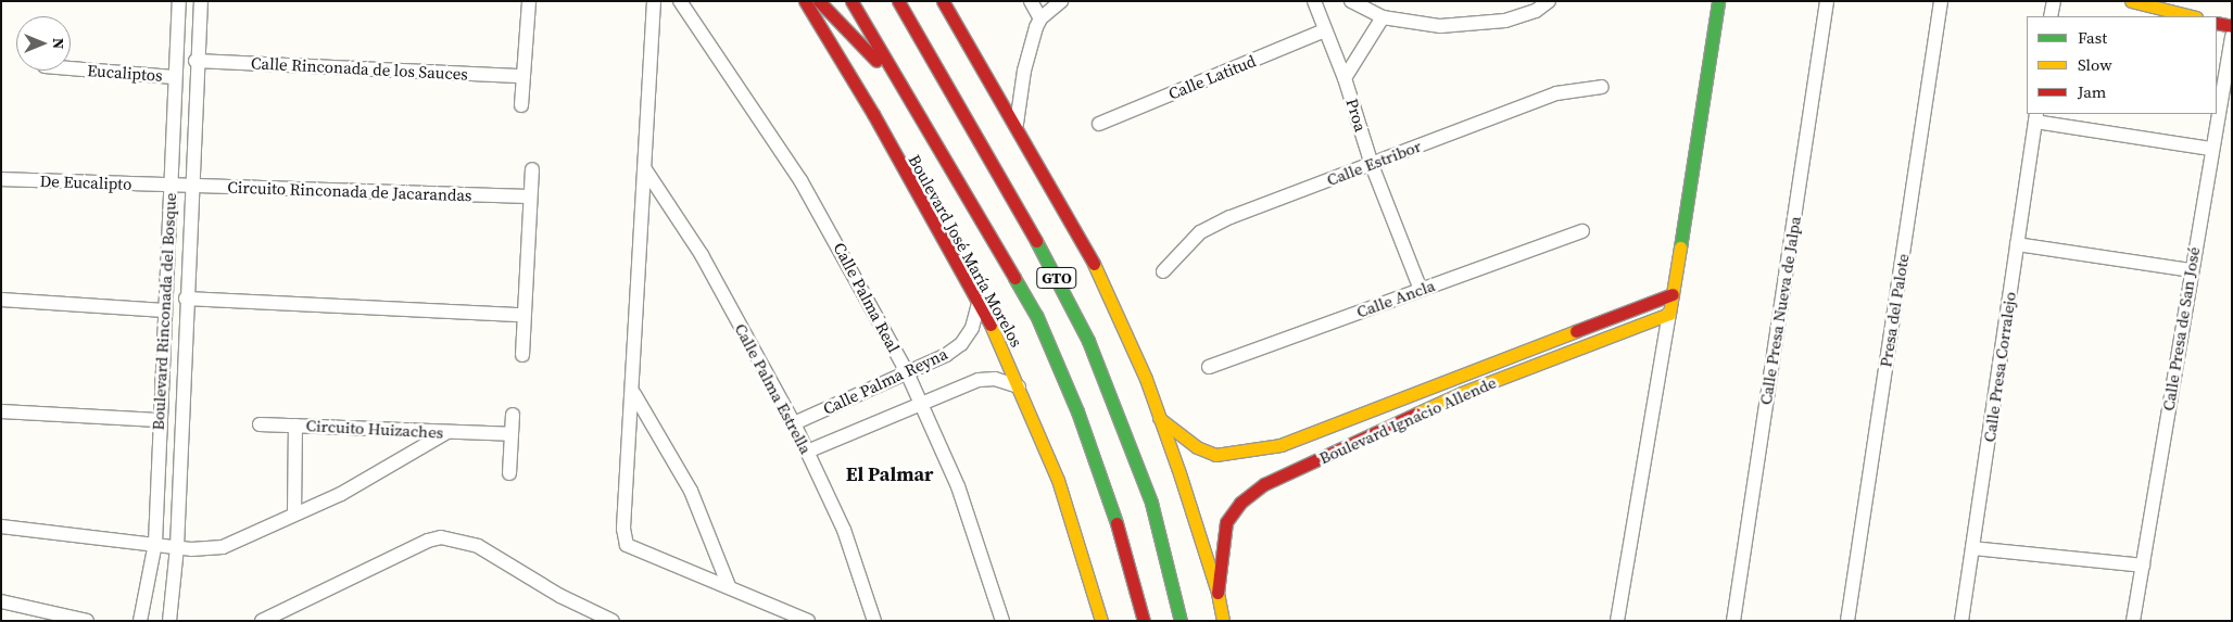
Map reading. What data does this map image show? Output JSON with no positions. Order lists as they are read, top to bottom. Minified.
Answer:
{"streets":{"street":["Calle Rinconada de los Sauces","Eucaliptos","Calle Latitud","Proa","Calle Estribor","De Eucalipto","Circuito Rinconada de Jacarandas","Boulevard José María Morelos","GTO","Calle Palma Real","Calle Ancla","Calle Presa Nueva de Jalpa","Presa del Palote","Boulevard Rinconada del Bosque","Calle Presa de San José","Calle Presa Corralejo","Calle Palma Reyna","Calle Palma Estrella","Boulevard Ignacio Allende","Circuito Huizaches"]},"crossings":[["Calle Rinconada de los Sauces","Boulevard Rinconada del Bosque"],["Eucaliptos","Boulevard Rinconada del Bosque"],["Calle Latitud","Proa"],["Proa","Calle Estribor"],["Proa","Calle Ancla"],["De Eucalipto","Circuito Rinconada de Jacarandas"],["De Eucalipto","Boulevard Rinconada del Bosque"],["Circuito Rinconada de Jacarandas","Boulevard Rinconada del Bosque"],["Boulevard José María Morelos","Calle Palma Reyna"],["Calle Palma Real","Calle Palma Reyna"],["Calle Palma Reyna","Calle Palma Estrella"]],"districts":["El Palmar"],"legend":["Fast","Slow","Jam"],"north":"right"}
